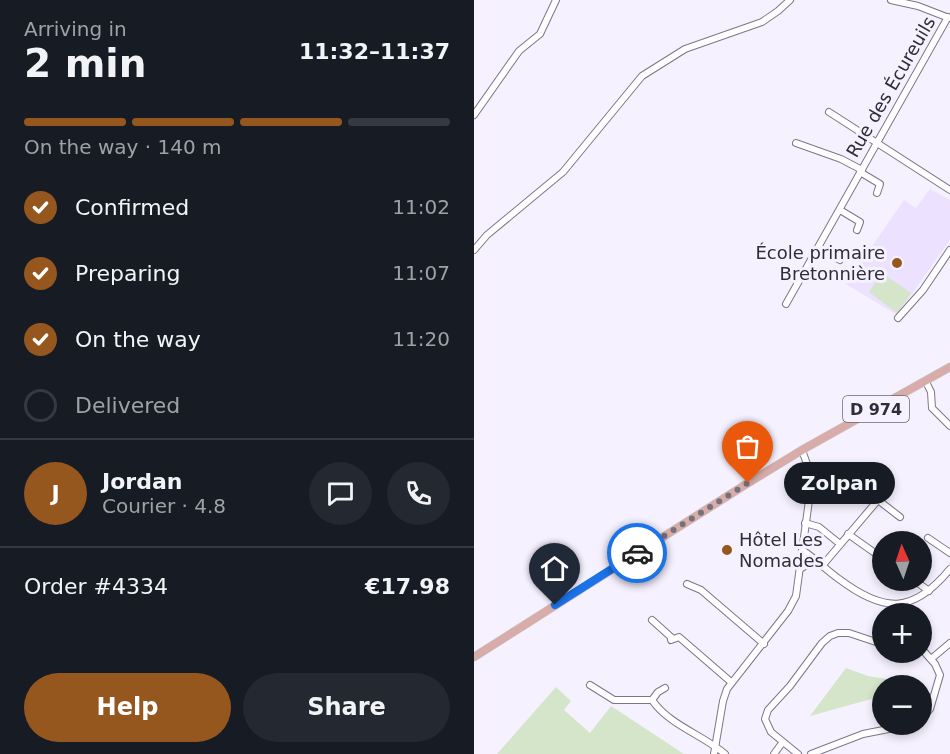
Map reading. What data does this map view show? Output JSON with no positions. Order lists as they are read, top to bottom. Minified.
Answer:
{"streets":{"main road":["D 974"],"street":["Rue des Écureuils"]},"places":["École primaire Bretonnière","Zolpan","Hôtel Les Nomades"],"north":"top","page":{"heading":["2 min","Arriving in","11:32–11:37"],"panel":["Jordan","Courier · 4.8","Order #4334","€17.98"],"bar":"On the way · 140 m","list":[["Confirmed","11:02"],["Preparing","11:07"],["On the way","11:20"],"Delivered"],"round":"J","bubble":"Zolpan","map_buttons":["+","−"],"buttons":["Help","Share"]}}
